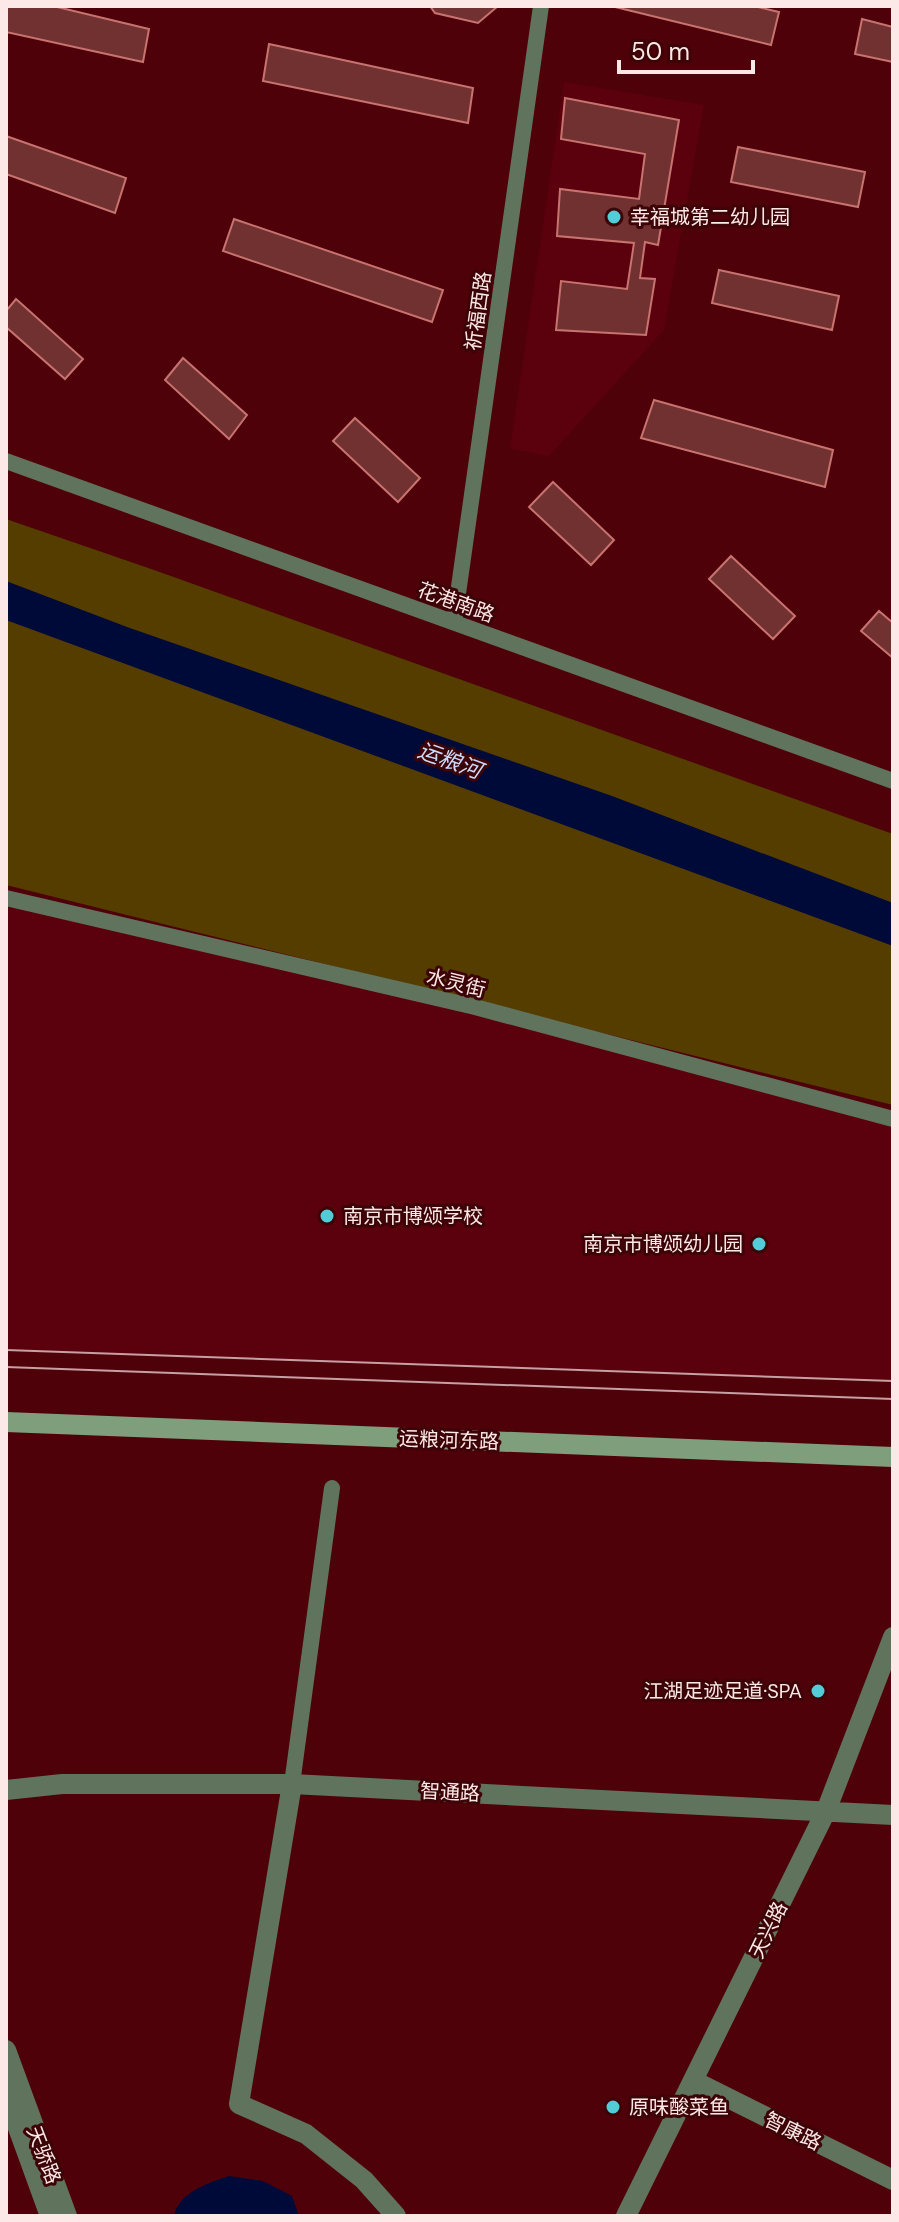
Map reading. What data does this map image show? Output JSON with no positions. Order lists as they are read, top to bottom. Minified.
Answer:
{"streets":{"main road":["运粮河东路"],"street":["祈福西路","花港南路","水灵街","智通路","天兴路","智康路","天骄路"]},"crossings":[["祈福西路","花港南路"],["智通路","天兴路"],["天兴路","智康路"]],"water":["运粮河"],"places":["幸福城第二幼儿园","南京市博颂学校","南京市博颂幼儿园","江湖足迹足道·SPA","原味酸菜鱼"],"scale_bar":"50 m"}
